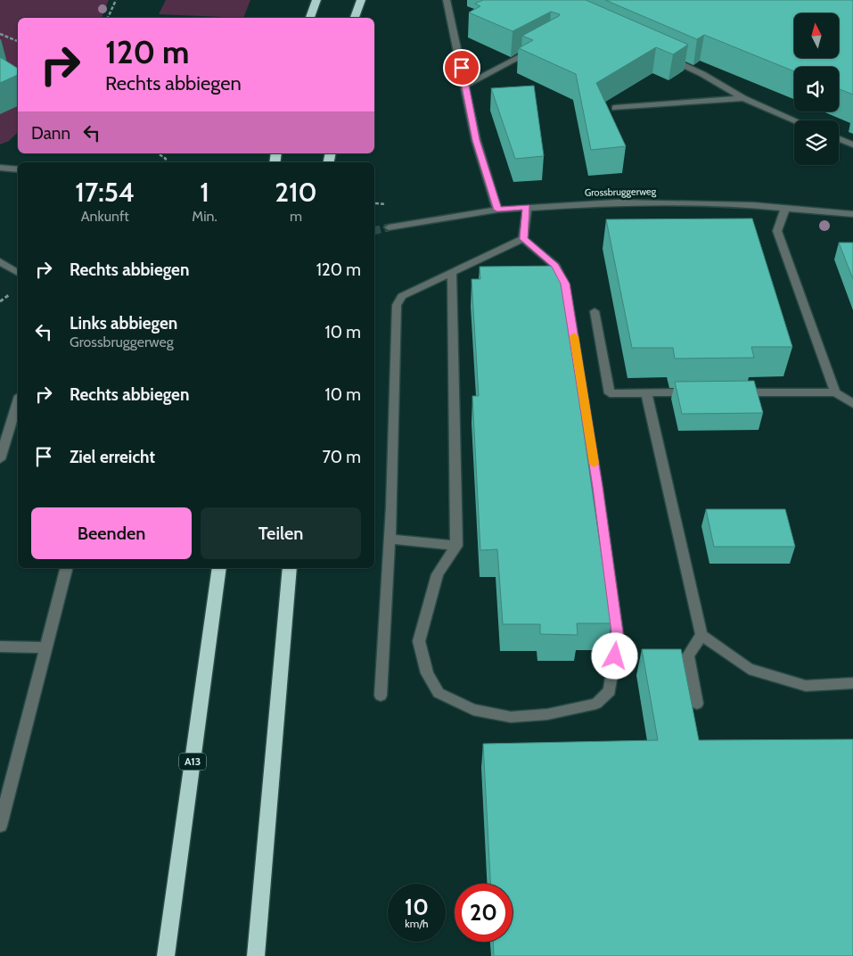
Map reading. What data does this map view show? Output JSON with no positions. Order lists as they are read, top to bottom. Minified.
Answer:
{"streets":{"highway":["A13"],"street":["Grossbruggerweg"]},"north":"top","page":{"turn":["120 m","Rechts abbiegen"],"then":"Dann","eta":["17:54","Ankunft","1","Min.","210","m"],"list":[{"name":"Rechts abbiegen","value":"120 m"},{"name":"Links abbiegen","note":"Grossbruggerweg","value":"10 m"},{"name":"Rechts abbiegen","value":"10 m"},{"name":"Ziel erreicht","value":"70 m"}],"buttons":["Beenden","Teilen"],"speed":"10 km/h","limit":"20"}}
